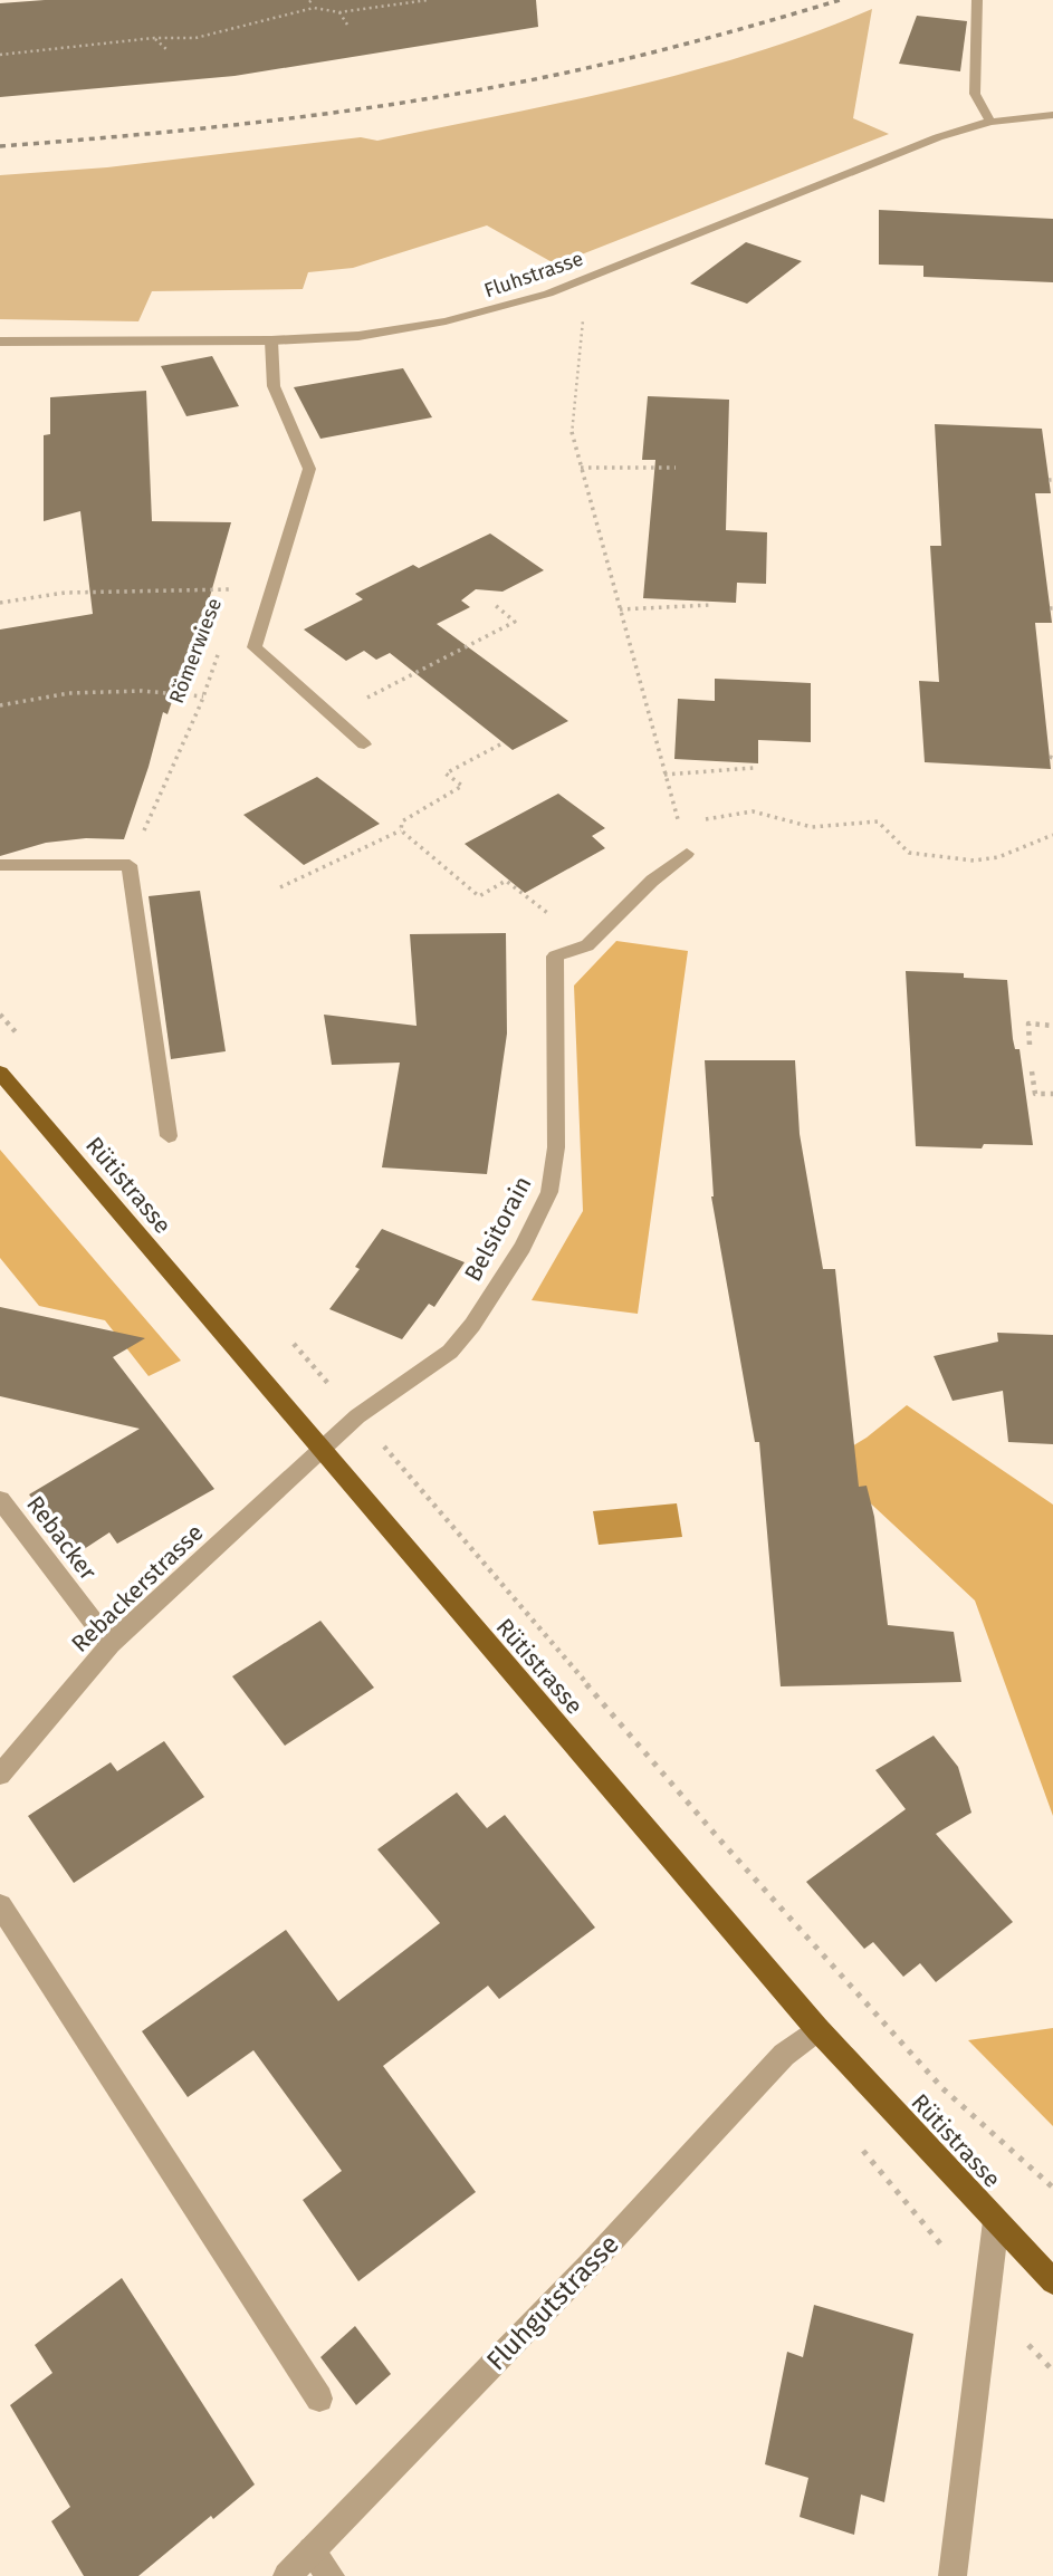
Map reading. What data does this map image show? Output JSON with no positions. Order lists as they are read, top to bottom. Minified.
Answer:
{"streets":{"main road":["Rütistrasse"],"street":["Fluhstrasse","Belsitorain","Rebacker","Rebackerstrasse","Fluhgutstrasse"],"path":["Römerwiese"]},"crossings":[["Rütistrasse","Belsitorain"],["Rütistrasse","Rebackerstrasse"],["Rütistrasse","Fluhgutstrasse"],["Belsitorain","Rebackerstrasse"],["Rebacker","Rebackerstrasse"]]}
